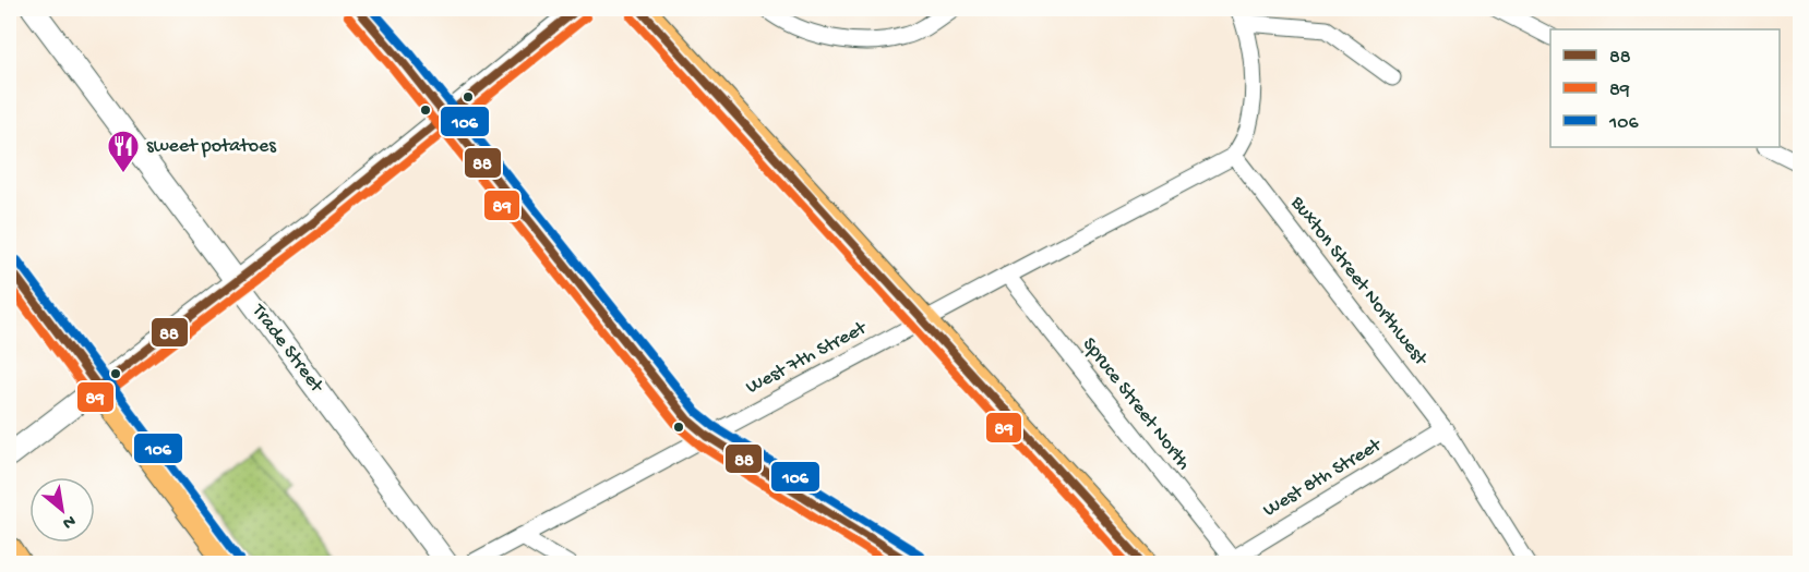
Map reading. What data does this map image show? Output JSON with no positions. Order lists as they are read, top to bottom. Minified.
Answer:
{"streets":{"street":["Buxton Street Northwest","Trade Street","West 7th Street","Spruce Street North","West 8th Street"]},"crossings":[["Buxton Street Northwest","West 7th Street"],["Buxton Street Northwest","West 8th Street"],["West 7th Street","Spruce Street North"],["Spruce Street North","West 8th Street"]],"places":{"restaurant":["sweet potatoes"]},"lines":["transit line 88","transit line 106","transit line 89"],"legend":["88","89","106"],"north":"bottom right"}
